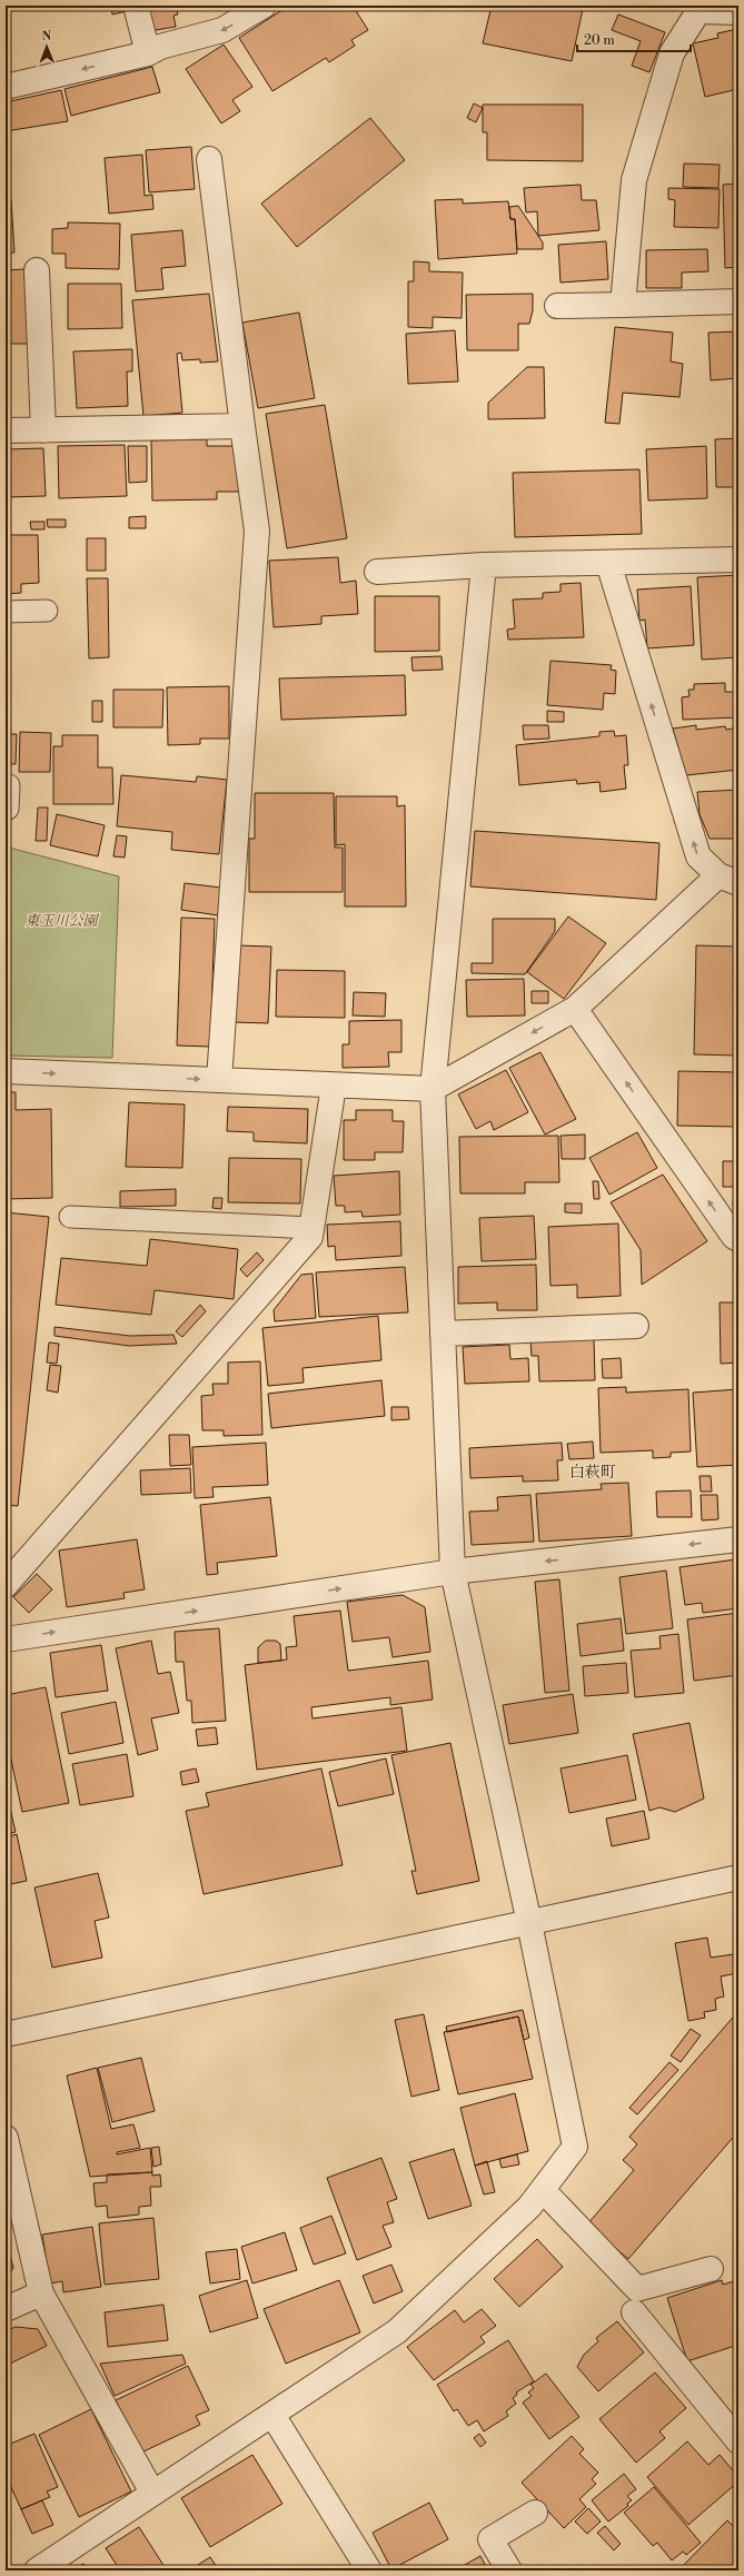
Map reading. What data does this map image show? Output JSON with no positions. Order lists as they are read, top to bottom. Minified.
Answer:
{"districts":["白萩町"],"parks":["東玉川公園"],"scale_bar":"20 m","north":"top"}
